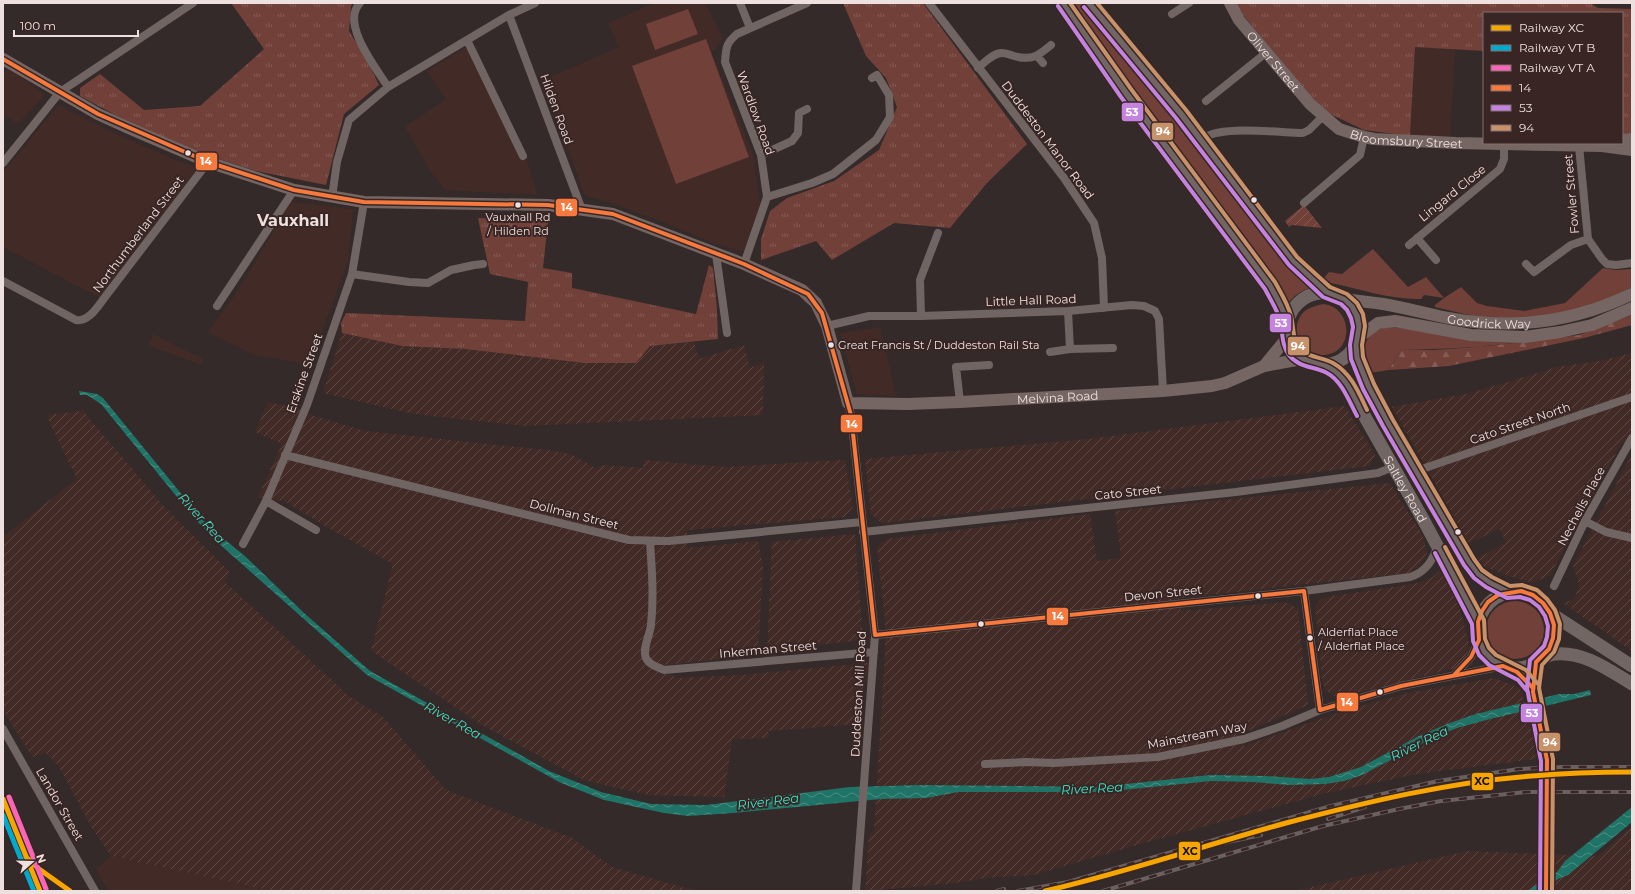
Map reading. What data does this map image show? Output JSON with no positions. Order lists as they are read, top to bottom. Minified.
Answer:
{"streets":{"main road":["Oliver Street","Bloomsbury Street","Goodrick Way","Melvina Road","Saltley Road"],"street":["Hilden Road","Wardlow Road","Duddeston Manor Road","Lingard Close","Fowler Street","Northumberland Street","Little Hall Road","Erskine Street","Cato Street North","Cato Street","Nechells Place","Dollman Street","Devon Street","Inkerman Street","Duddeston Mill Road","Mainstream Way","Landor Street"]},"crossings":[["Oliver Street","Bloomsbury Street"],["Bloomsbury Street","Lingard Close"],["Bloomsbury Street","Fowler Street"],["Duddeston Manor Road","Little Hall Road"],["Little Hall Road","Melvina Road"],["Goodrick Way","Melvina Road"],["Goodrick Way","Saltley Road"],["Erskine Street","Dollman Street"],["Melvina Road","Saltley Road"],["Melvina Road","Duddeston Mill Road"],["Cato Street North","Saltley Road"],["Saltley Road","Cato Street"],["Saltley Road","Devon Street"],["Saltley Road","Mainstream Way"],["Cato Street","Duddeston Mill Road"],["Dollman Street","Inkerman Street"],["Dollman Street","Duddeston Mill Road"],["Devon Street","Duddeston Mill Road"],["Inkerman Street","Duddeston Mill Road"]],"districts":["Vauxhall"],"water":["River Rea"],"places":["Vauxhall Rd / Hilden Rd","Great Francis St / Duddeston Rail Sta","Alderflat Place / Alderflat Place"],"lines":["transit line 94","transit line 53","transit line 14","rail line XC"],"legend":["Railway XC","Railway VT B","Railway VT A","14","53","94"],"scale_bar":"100 m","north":"right"}
